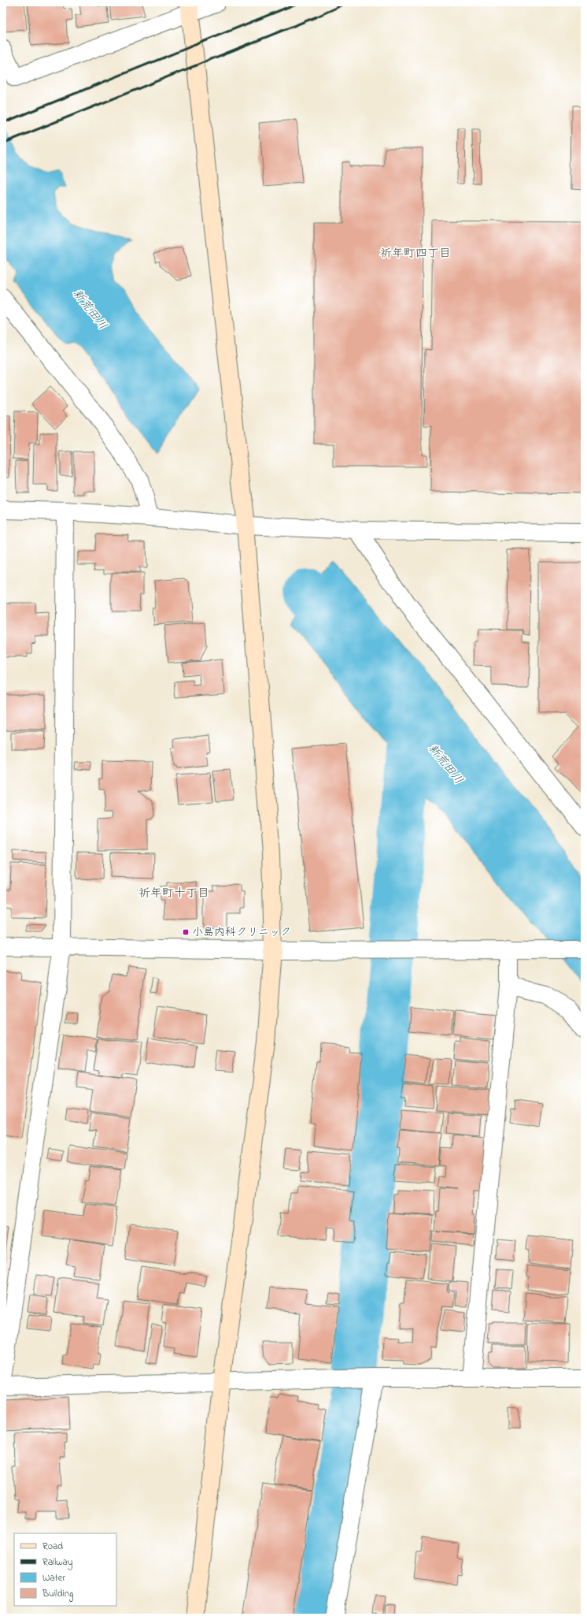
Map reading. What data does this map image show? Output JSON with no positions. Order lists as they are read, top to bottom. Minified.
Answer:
{"districts":["祈年町四丁目","祈年町十丁目"],"water":["新荒田川"],"places":{"transit":["小島内科クリニック"]},"legend":["Road","Railway","Water","Building"]}
